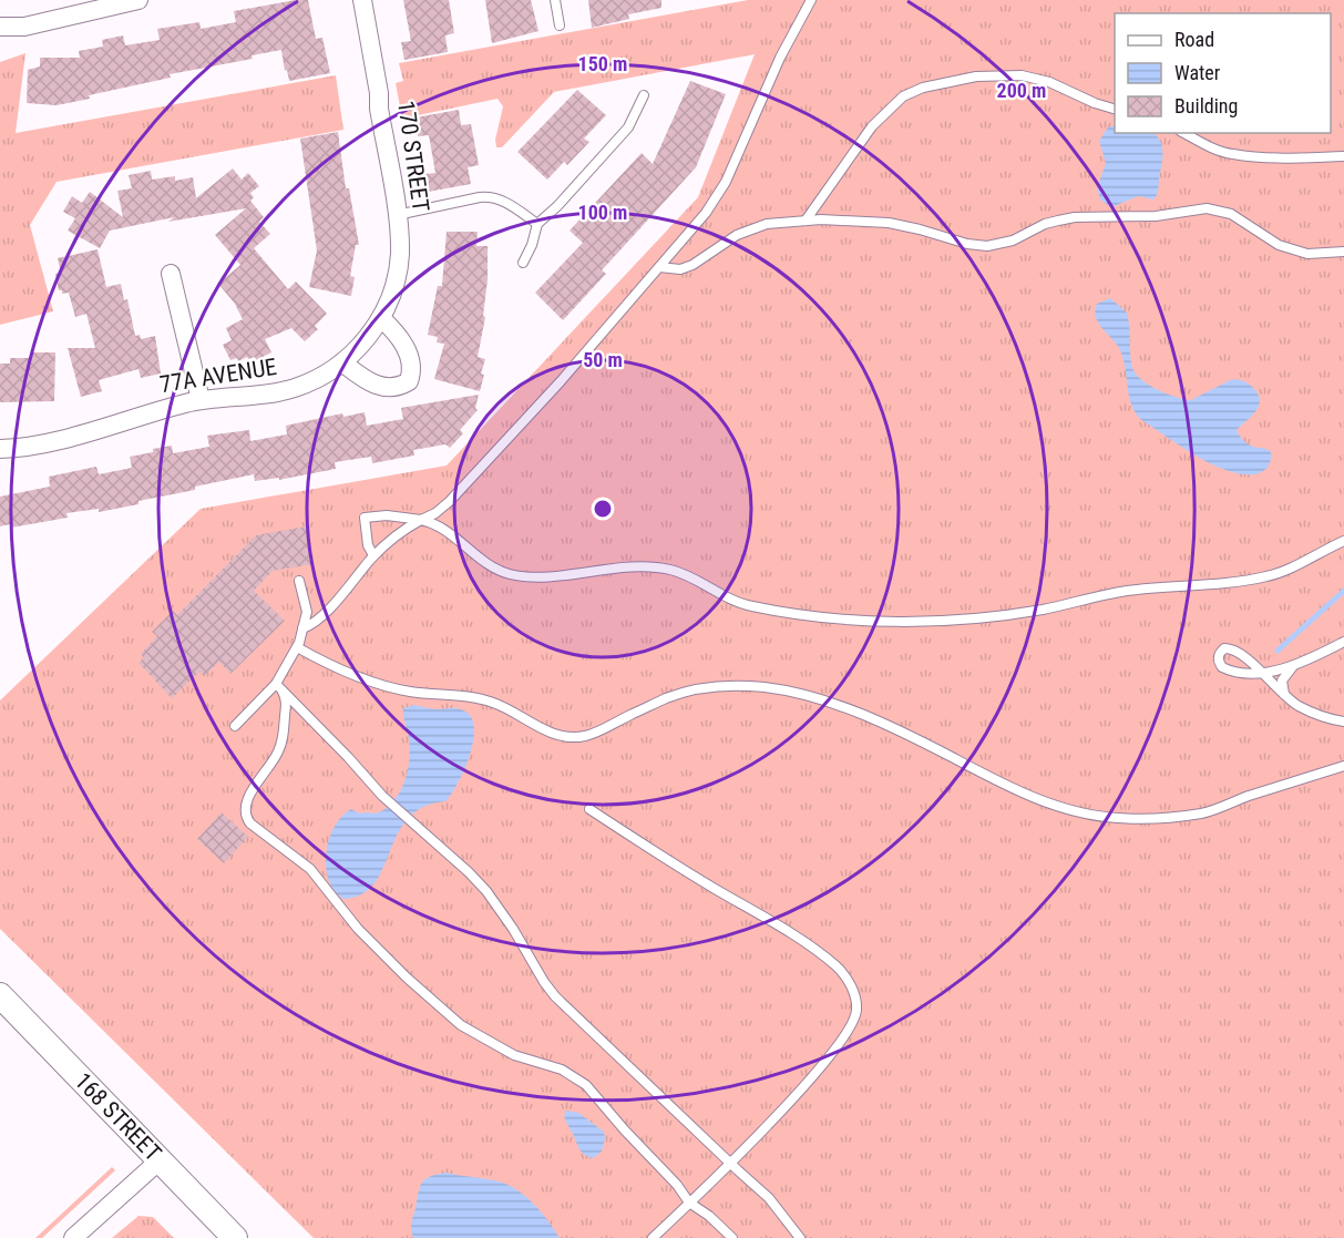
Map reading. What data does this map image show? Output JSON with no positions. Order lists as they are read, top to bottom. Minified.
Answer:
{"streets":{"main road":["168 STREET"],"street":["170 STREET","77A AVENUE"]},"crossings":[["170 STREET","77A AVENUE"]],"legend":["Road","Water","Building"],"rings":["150 m","200 m","100 m","50 m"]}
